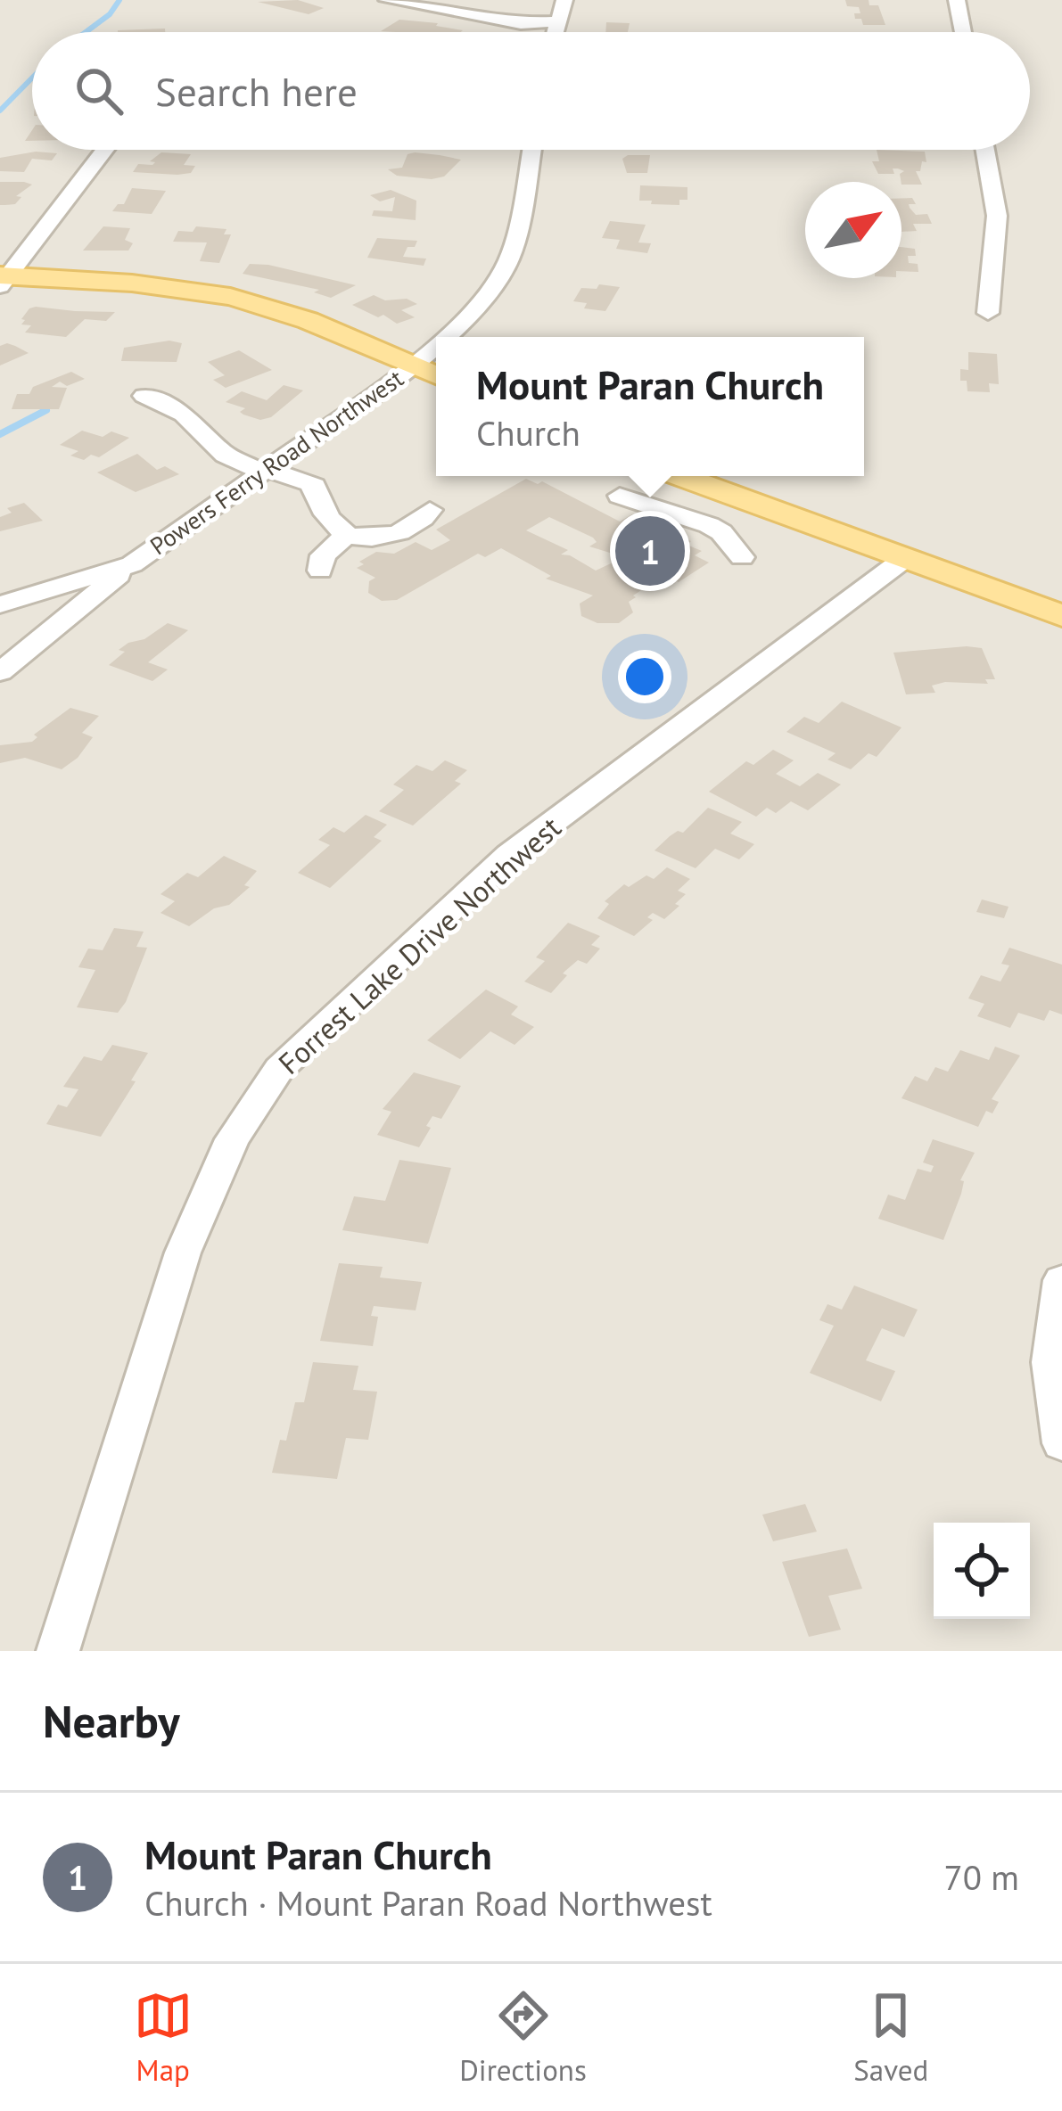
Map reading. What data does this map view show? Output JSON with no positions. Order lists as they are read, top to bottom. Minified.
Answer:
{"streets":{"street":["Powers Ferry Road Northwest","Forrest Lake Drive Northwest"]},"north":"top right","page":{"search":"Search here","popup":["Mount Paran Church","Church"],"pins":"1","heading":"Nearby","list":[{"mark":"1","name":"Mount Paran Church","note":"Church · Mount Paran Road Northwest","value":"70 m"}],"nav":["Map","Directions","Saved"]}}
